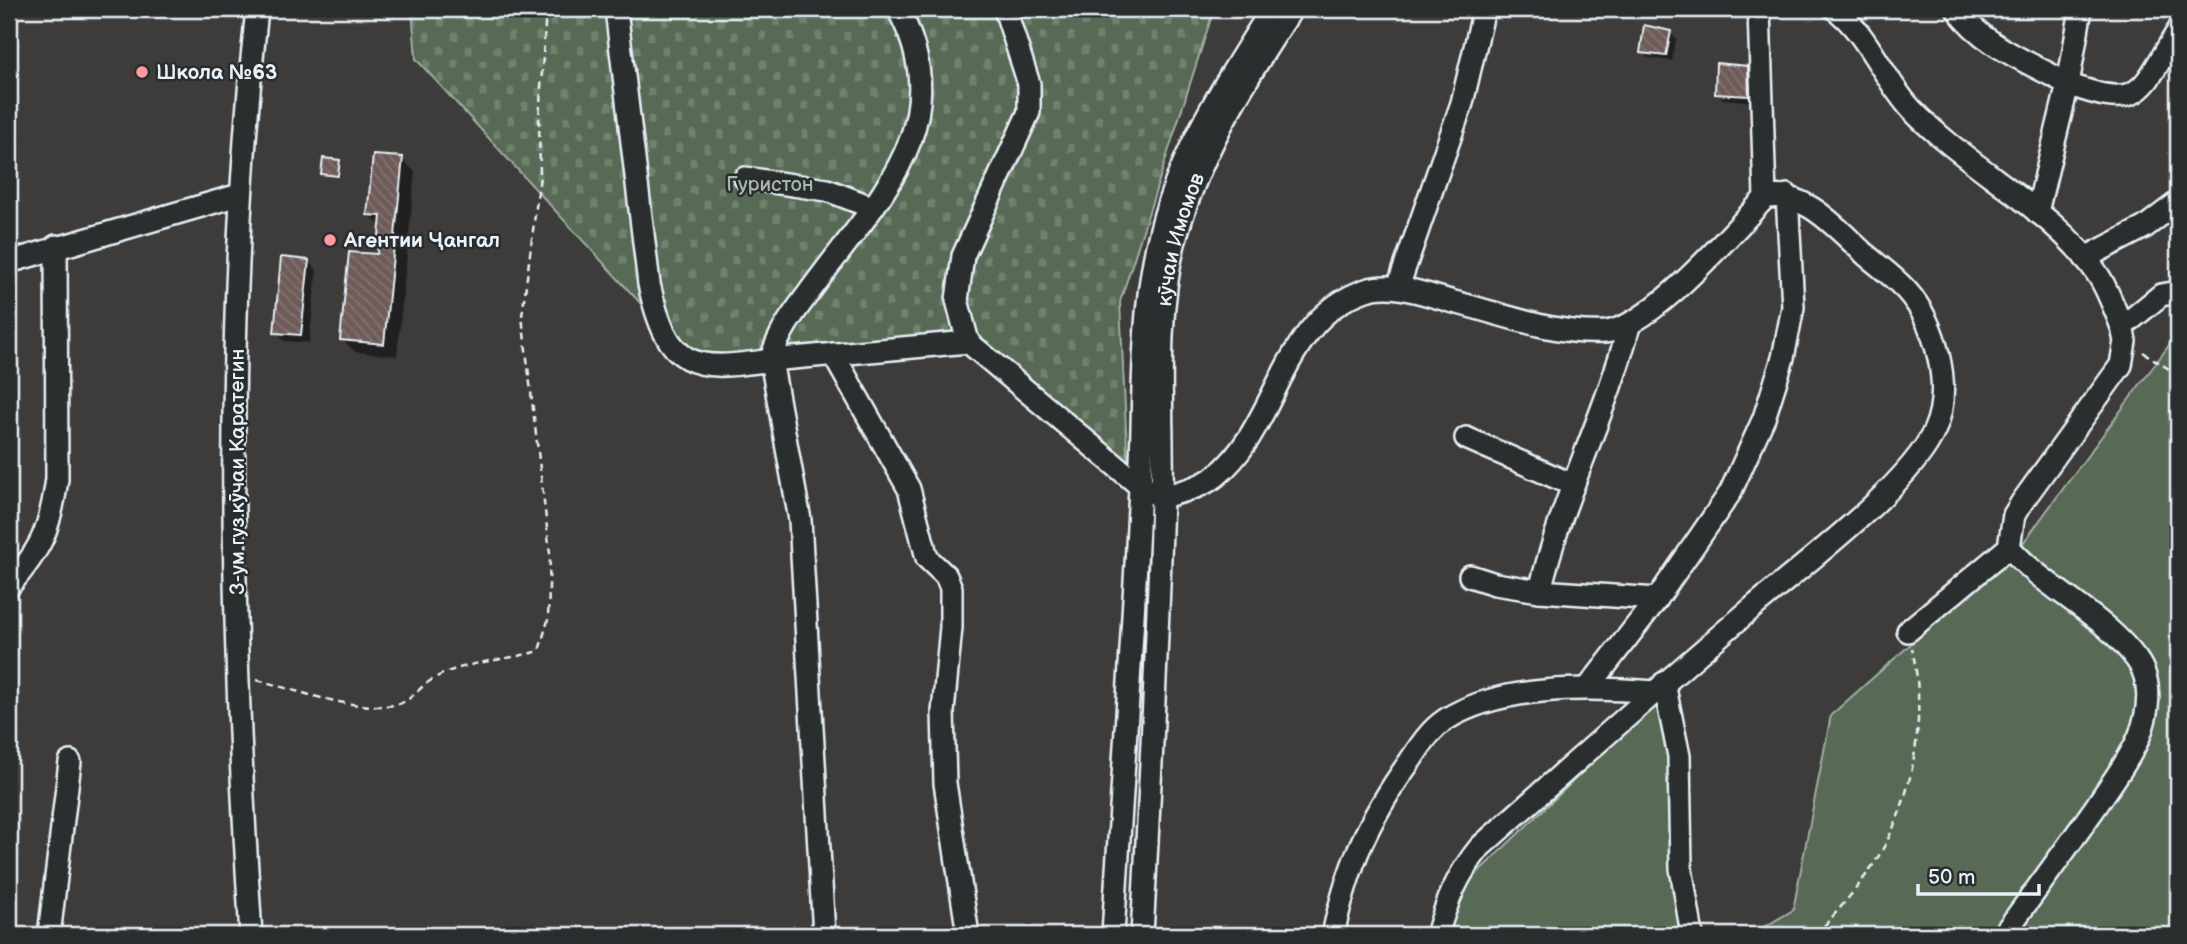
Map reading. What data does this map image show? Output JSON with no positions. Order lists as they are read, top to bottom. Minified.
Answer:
{"streets":{"street":["кӯчаи Имомов","3-ум гуз.кӯчаи Каратегин"]},"parks":["Гуристон"],"places":["Школа №63","Агентии Ҷангал"],"scale_bar":"50 m"}
